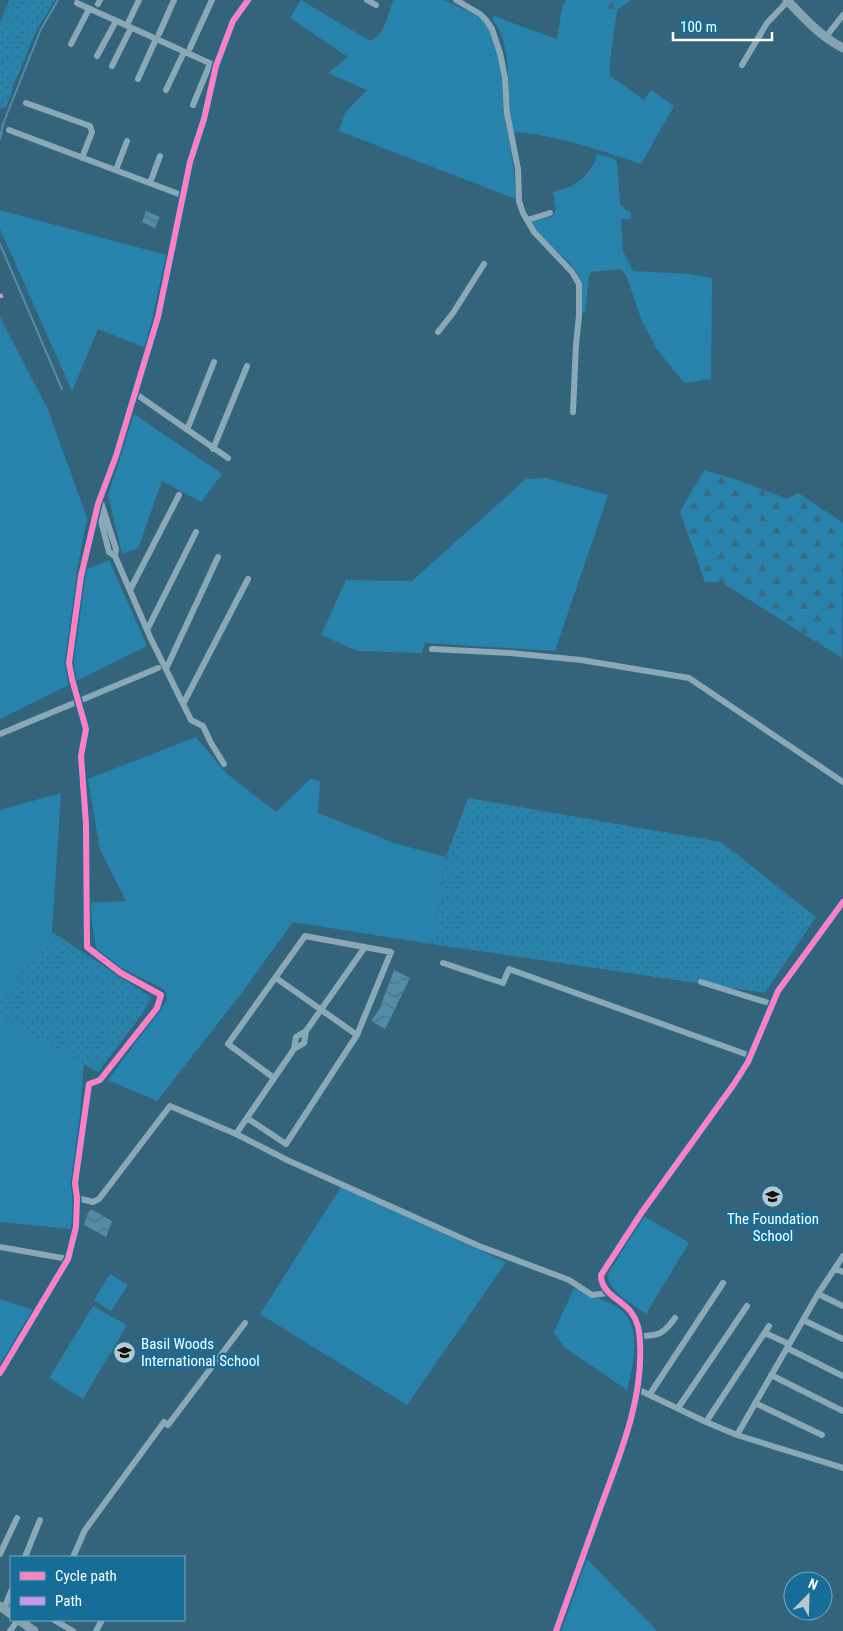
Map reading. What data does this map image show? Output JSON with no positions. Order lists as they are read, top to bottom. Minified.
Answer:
{"places":{"school or university":["The Foundation School","Basil Woods International School"]},"legend":["Cycle path","Path"],"scale_bar":"100 m","north":"top right"}
